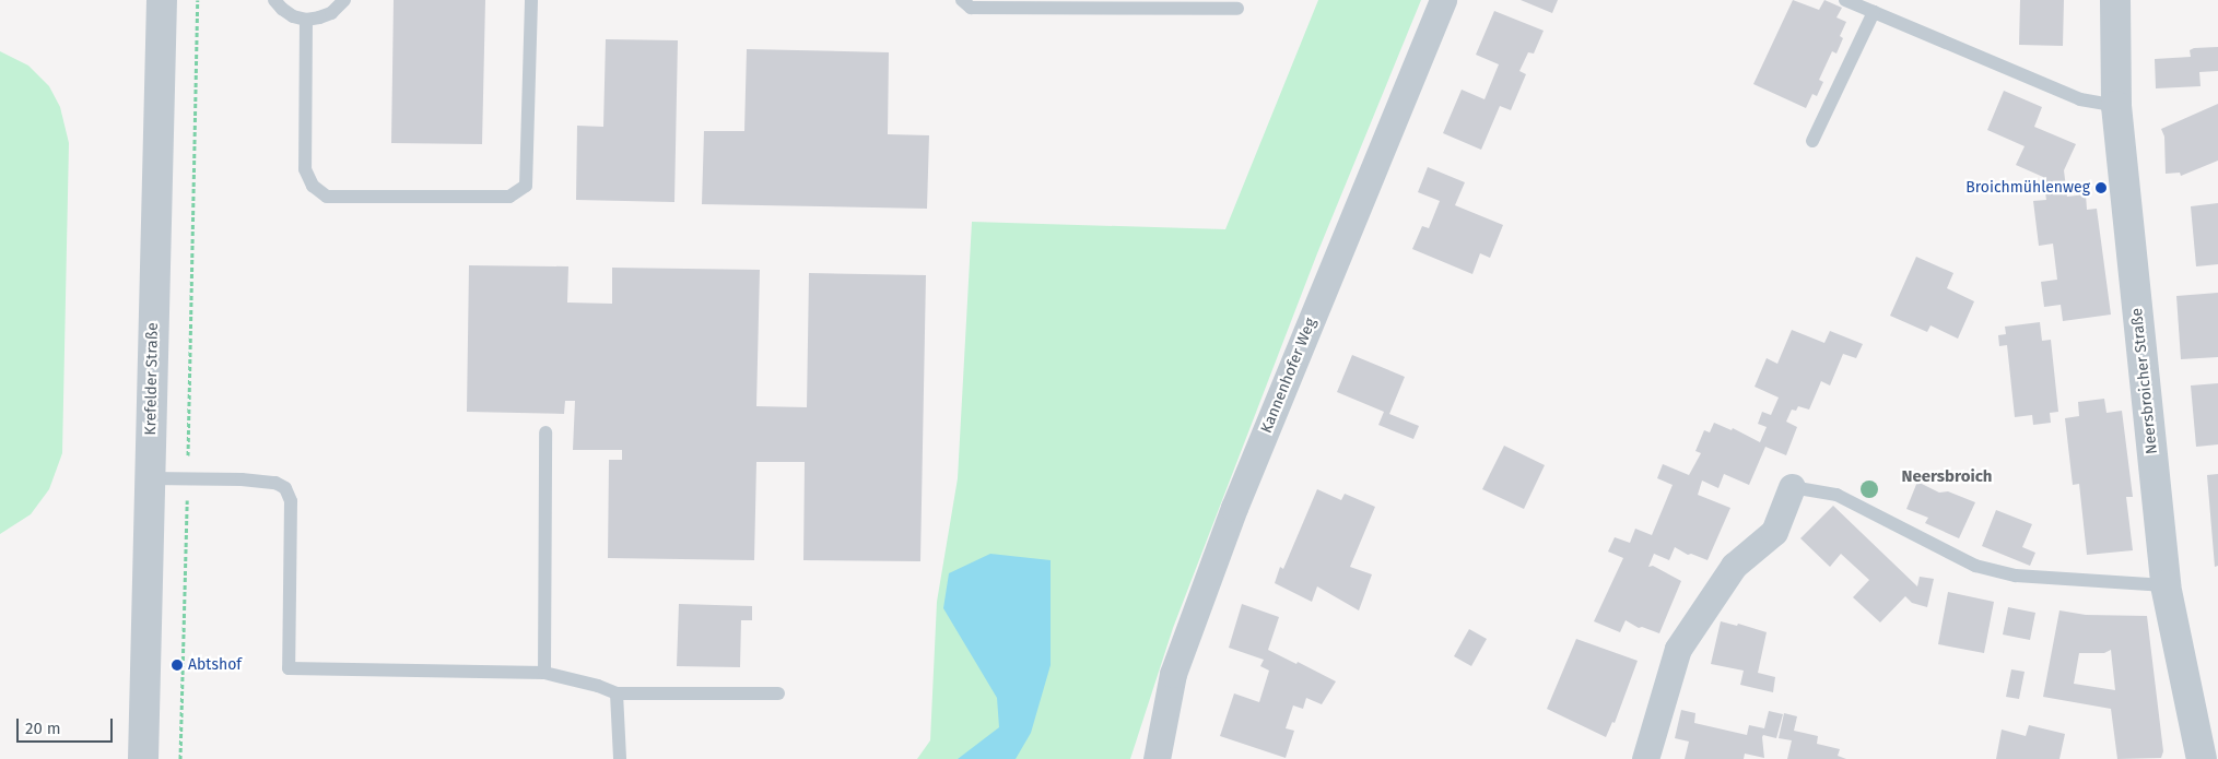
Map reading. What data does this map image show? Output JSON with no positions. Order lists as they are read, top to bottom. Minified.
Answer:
{"streets":{"street":["Kannenhofer Weg","Krefelder Straße","Neersbroicher Straße"]},"districts":["Neersbroich"],"places":["Broichmühlenweg","Abtshof"],"scale_bar":"20 m"}
